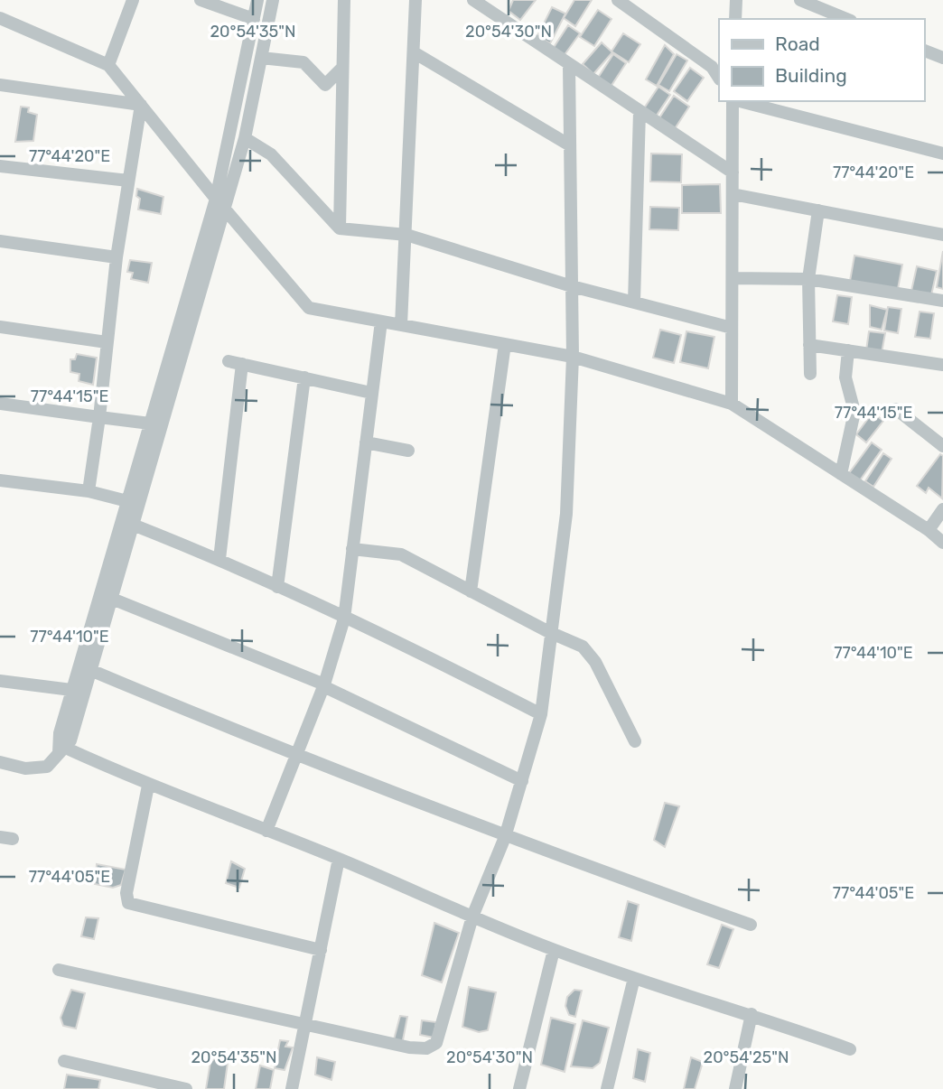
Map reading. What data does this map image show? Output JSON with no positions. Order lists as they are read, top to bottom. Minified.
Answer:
{"legend":["Road","Building"],"coordinates":["20°54'35\"N","20°54'30\"N","77°44'20\"E","77°44'15\"E","77°44'10\"E","77°44'05\"E","20°54'25\"N"]}
